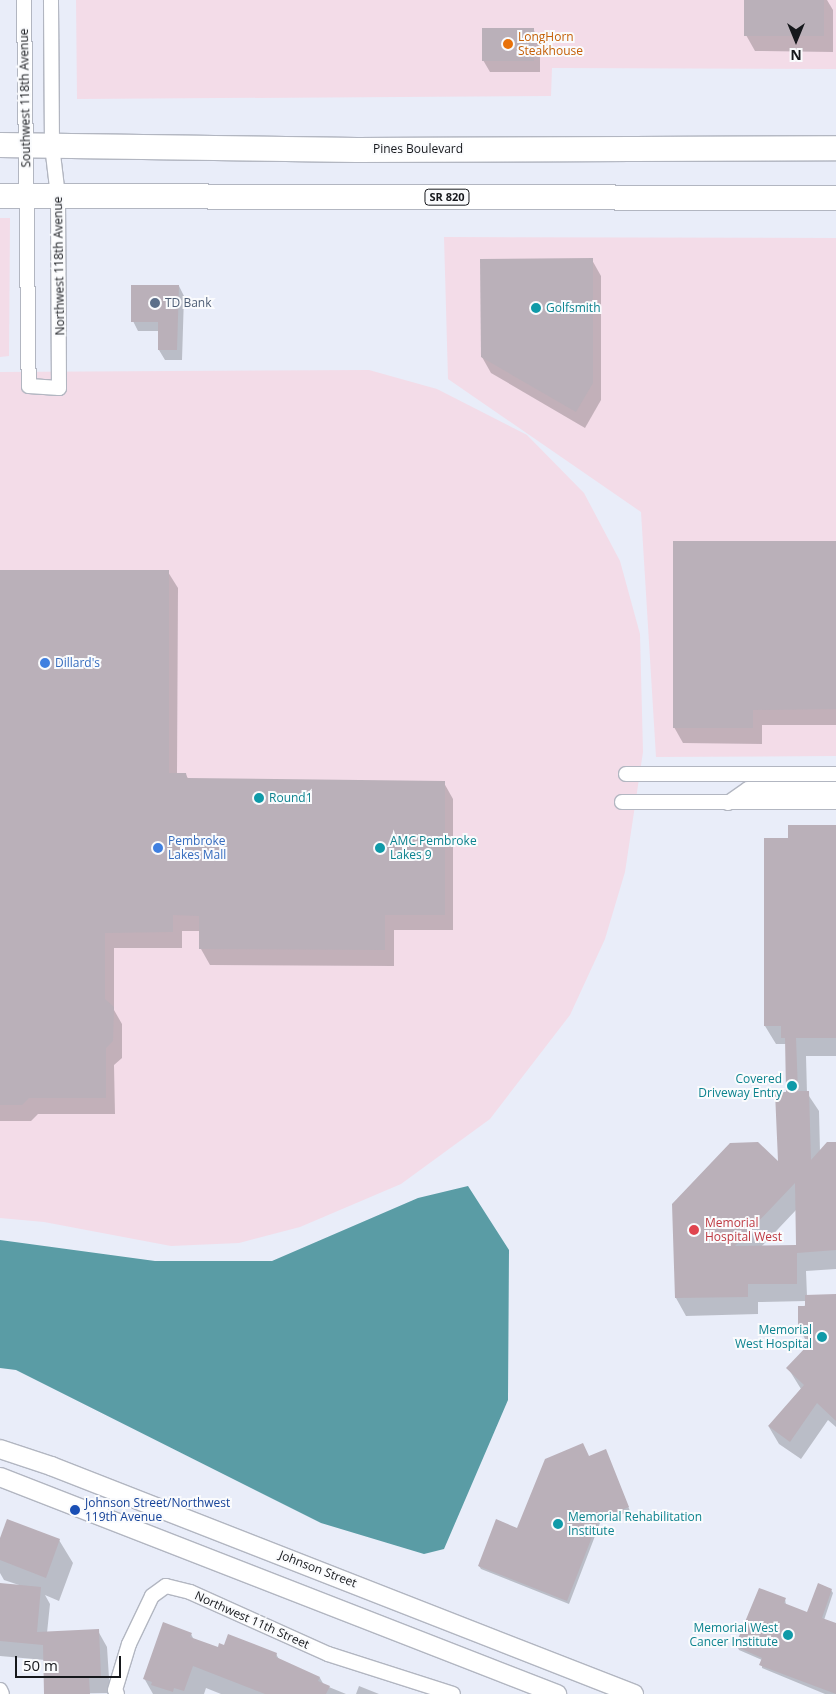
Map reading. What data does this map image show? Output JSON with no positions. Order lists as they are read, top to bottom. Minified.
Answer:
{"streets":{"highway":["Pines Boulevard","SR 820"],"street":["Southwest 118th Avenue","Northwest 118th Avenue","Johnson Street","Northwest 11th Street"]},"crossings":[["Southwest 118th Avenue","Pines Boulevard"],["Southwest 118th Avenue","SR 820"],["Southwest 118th Avenue","Northwest 118th Avenue"],["Pines Boulevard","Northwest 118th Avenue"],["SR 820","Northwest 118th Avenue"]],"places":["LongHorn Steakhouse","TD Bank","Golfsmith","Dillard's","Round1","Pembroke Lakes Mall","AMC Pembroke Lakes 9","Covered Driveway Entry","Memorial Hospital West","Memorial West Hospital","Johnson Street/Northwest 119th Avenue","Memorial Rehabilitation Institute","Memorial West Cancer Institute"],"scale_bar":"50 m","north":"bottom"}
